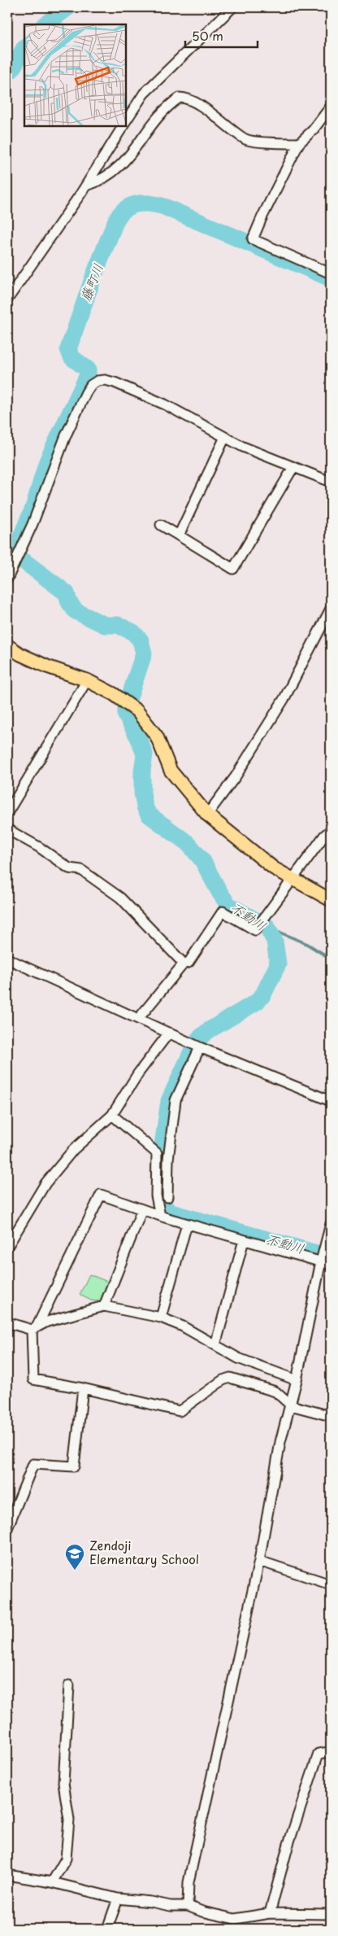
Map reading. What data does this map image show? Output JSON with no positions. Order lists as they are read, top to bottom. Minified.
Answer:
{"water":["藤町川","不動川"],"places":{"school or university":["Zendoji Elementary School"]},"scale_bar":"50 m"}
